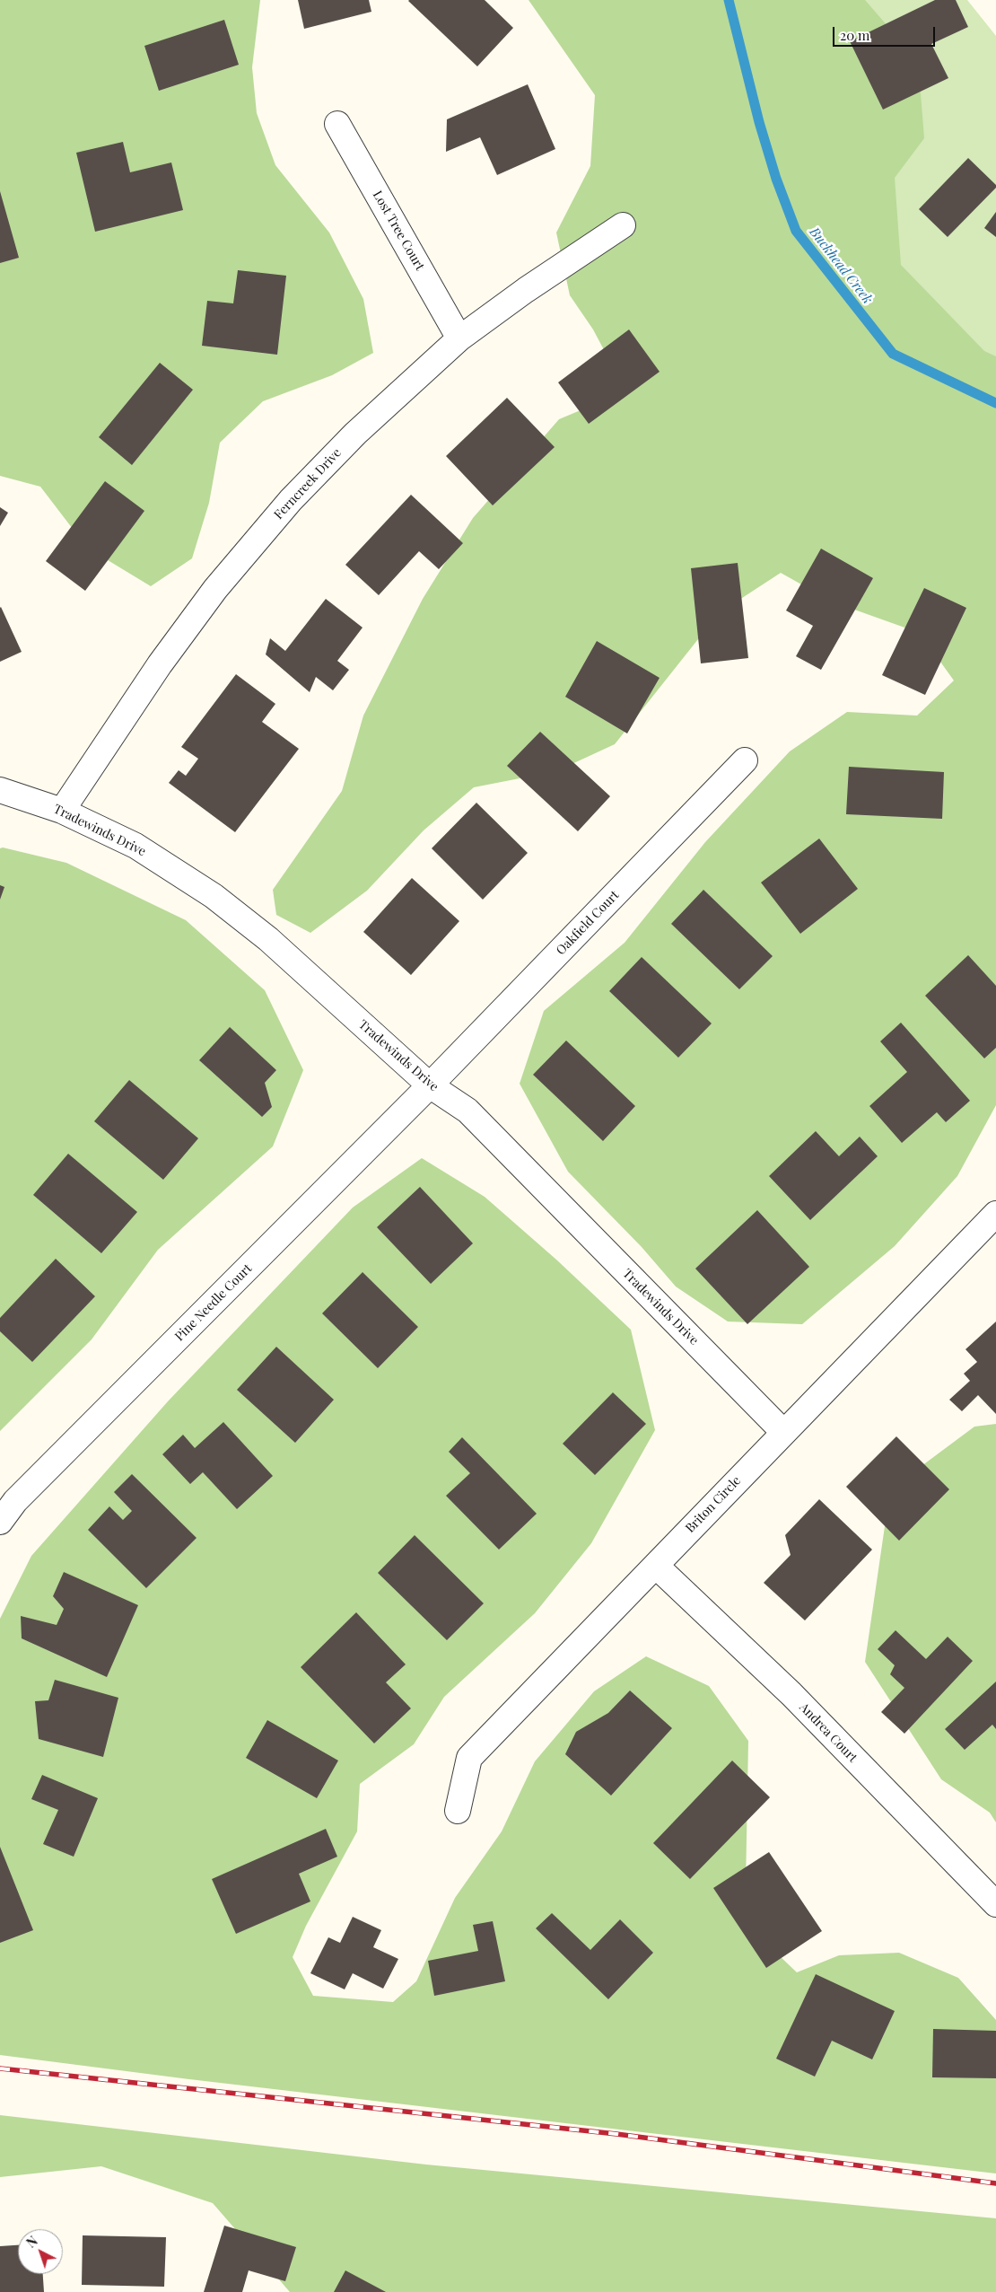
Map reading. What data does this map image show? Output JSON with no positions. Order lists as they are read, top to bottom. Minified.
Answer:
{"streets":{"street":["Lost Tree Court","Ferncreek Drive","Tradewinds Drive","Oakfield Court","Pine Needle Court","Briton Circle","Andrea Court"]},"crossings":[["Lost Tree Court","Ferncreek Drive"],["Ferncreek Drive","Tradewinds Drive"],["Tradewinds Drive","Oakfield Court"],["Tradewinds Drive","Pine Needle Court"],["Tradewinds Drive","Briton Circle"],["Oakfield Court","Pine Needle Court"],["Briton Circle","Andrea Court"]],"water":["Buckhead Creek"],"scale_bar":"20 m","north":"top left"}
